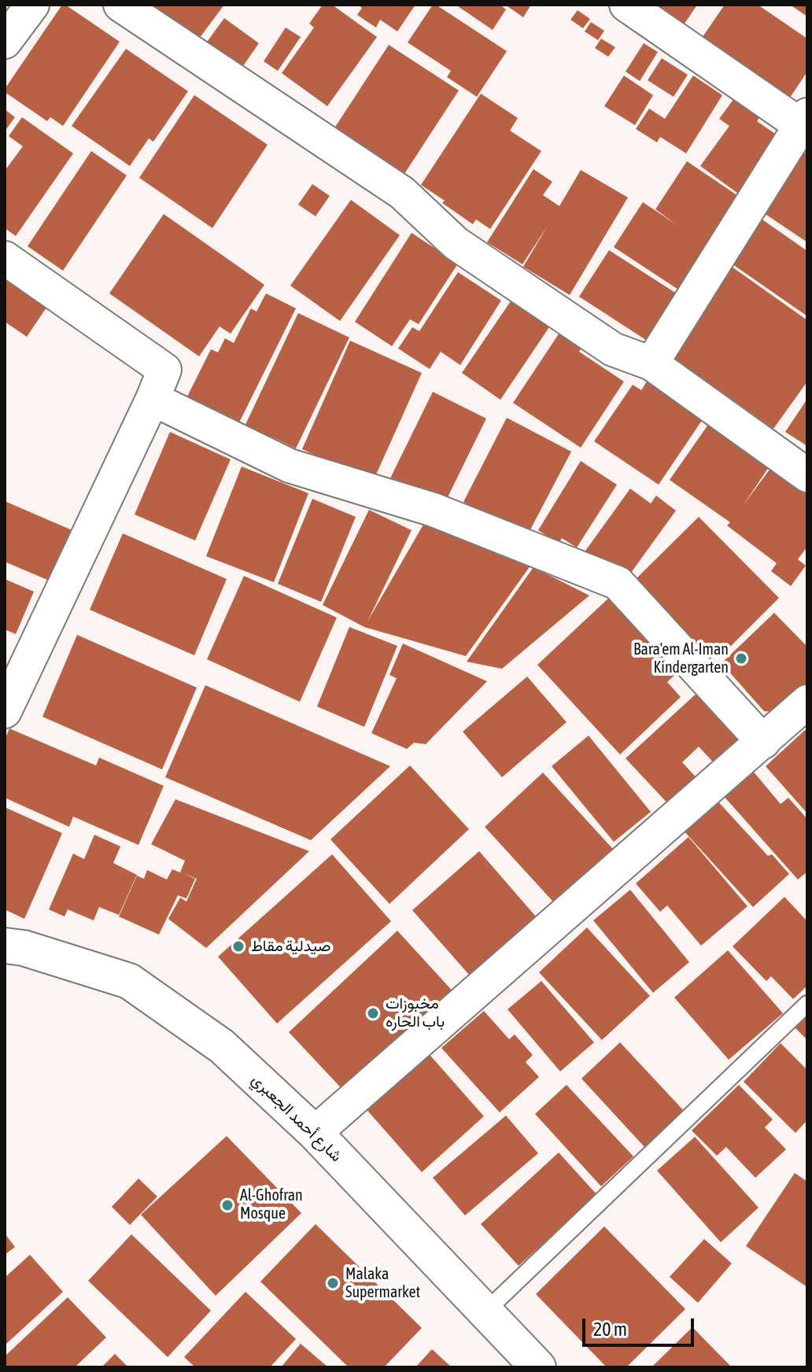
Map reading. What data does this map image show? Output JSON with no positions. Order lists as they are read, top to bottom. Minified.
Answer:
{"streets":{"street":["شارع أحمد الجعبري"]},"places":["Bara'em Al-Iman Kindergarten","صيدلية مقاط","مخبوزات باب الحاره","Al-Ghofran Mosque","Malaka Supermarket"],"scale_bar":"20 m"}
